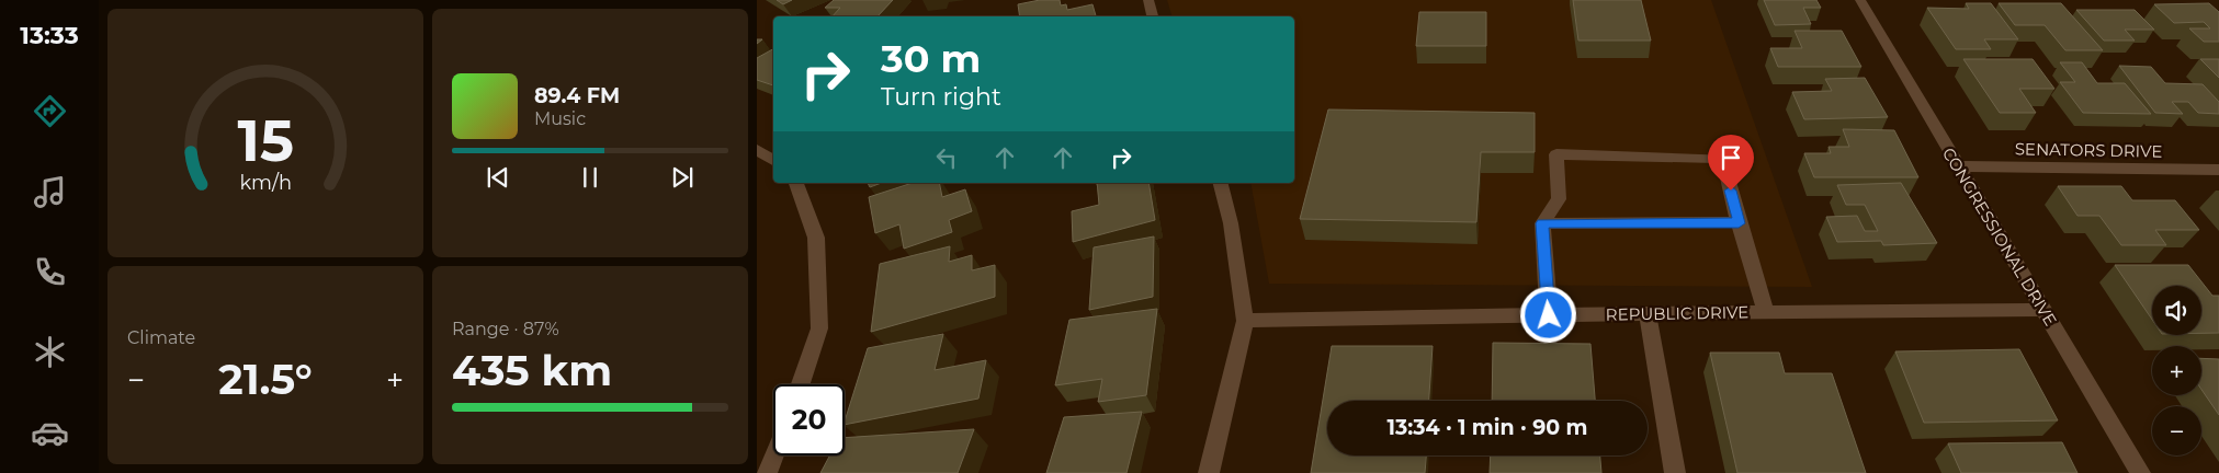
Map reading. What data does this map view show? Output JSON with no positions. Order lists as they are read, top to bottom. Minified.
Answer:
{"streets":{"street":["SENATORS DRIVE","CONGRESSIONAL DRIVE","REPUBLIC DRIVE"]},"crossings":[["SENATORS DRIVE","CONGRESSIONAL DRIVE"],["CONGRESSIONAL DRIVE","REPUBLIC DRIVE"]],"page":{"tabs":"13:33","turn":["30 m","Turn right"],"song":["89.4 FM","Music"],"tile":["Climate",["Range · 87%","435 km"]],"map_buttons":["+","−"],"heat":["−","21.5°","+"],"limit":"20","trip":"13:34 · 1 min · 90 m","gauge":["15","km/h"]}}
